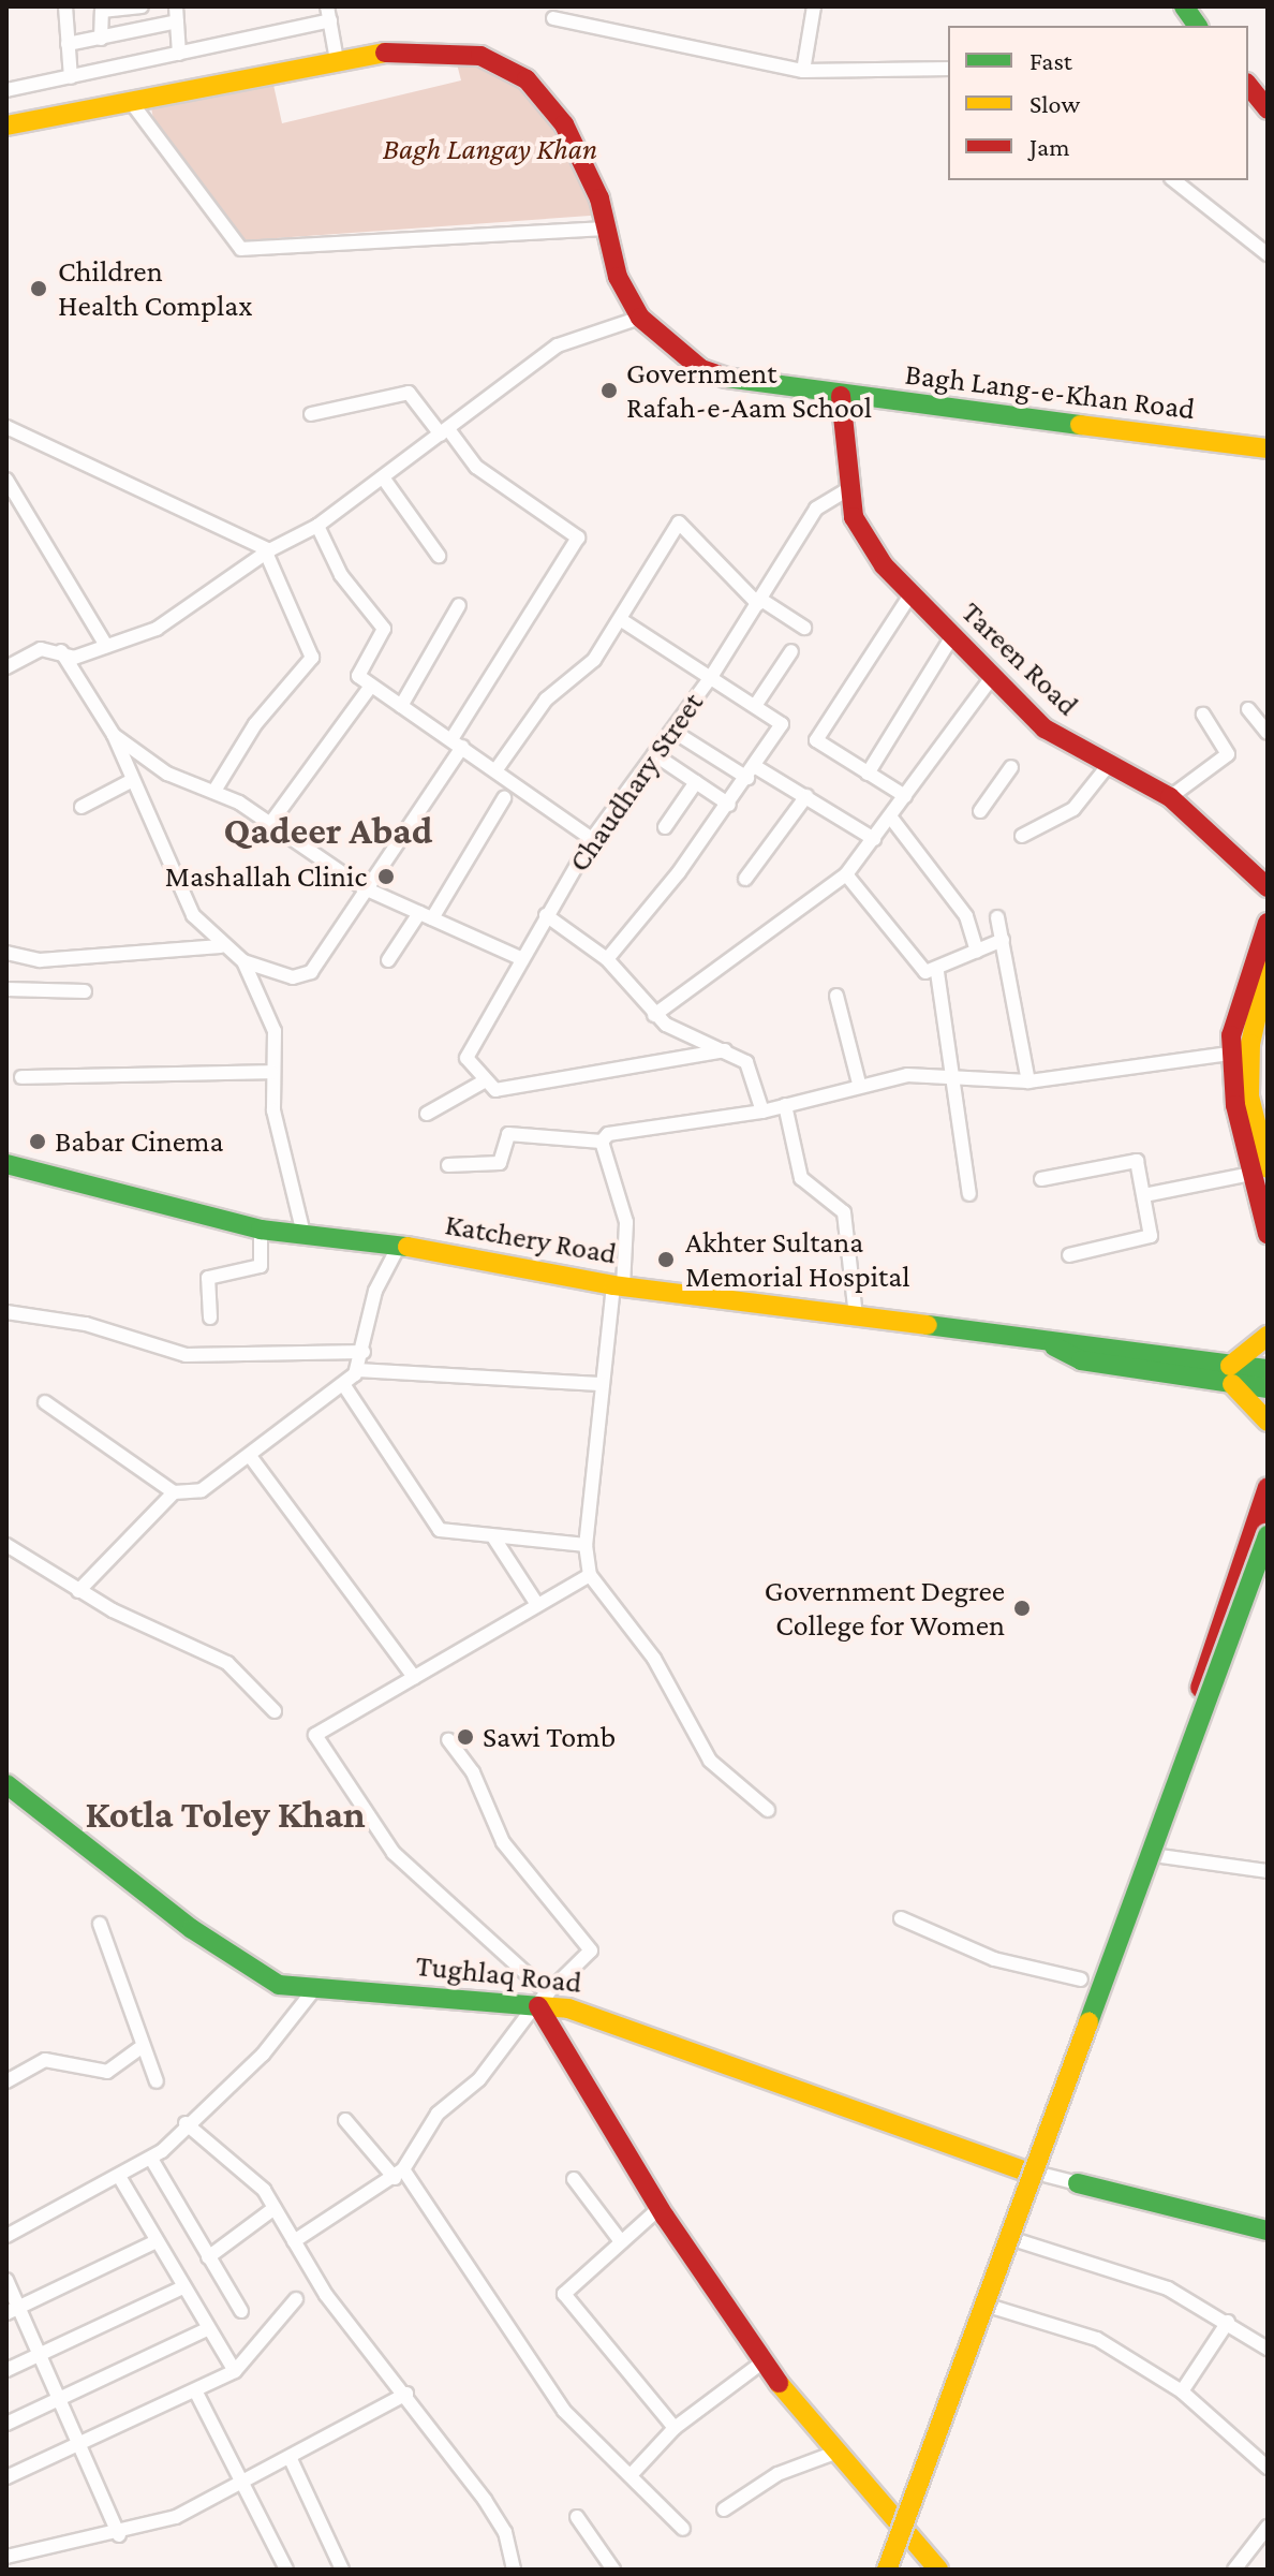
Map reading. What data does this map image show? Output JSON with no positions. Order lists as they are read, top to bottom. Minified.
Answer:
{"streets":{"main road":["Bagh Lang-e-Khan Road","Tareen Road","Katchery Road","Tughlaq Road"],"street":["Chaudhary Street"]},"crossings":[["Bagh Lang-e-Khan Road","Tareen Road"],["Tareen Road","Chaudhary Street"]],"districts":["Qadeer Abad","Kotla Toley Khan"],"parks":["Bagh Langay Khan"],"places":["Children Health Complax","Government Rafah-e-Aam School","Mashallah Clinic","Babar Cinema","Akhter Sultana Memorial Hospital","Government Degree College for Women","Sawi Tomb"],"legend":["Fast","Slow","Jam"]}
